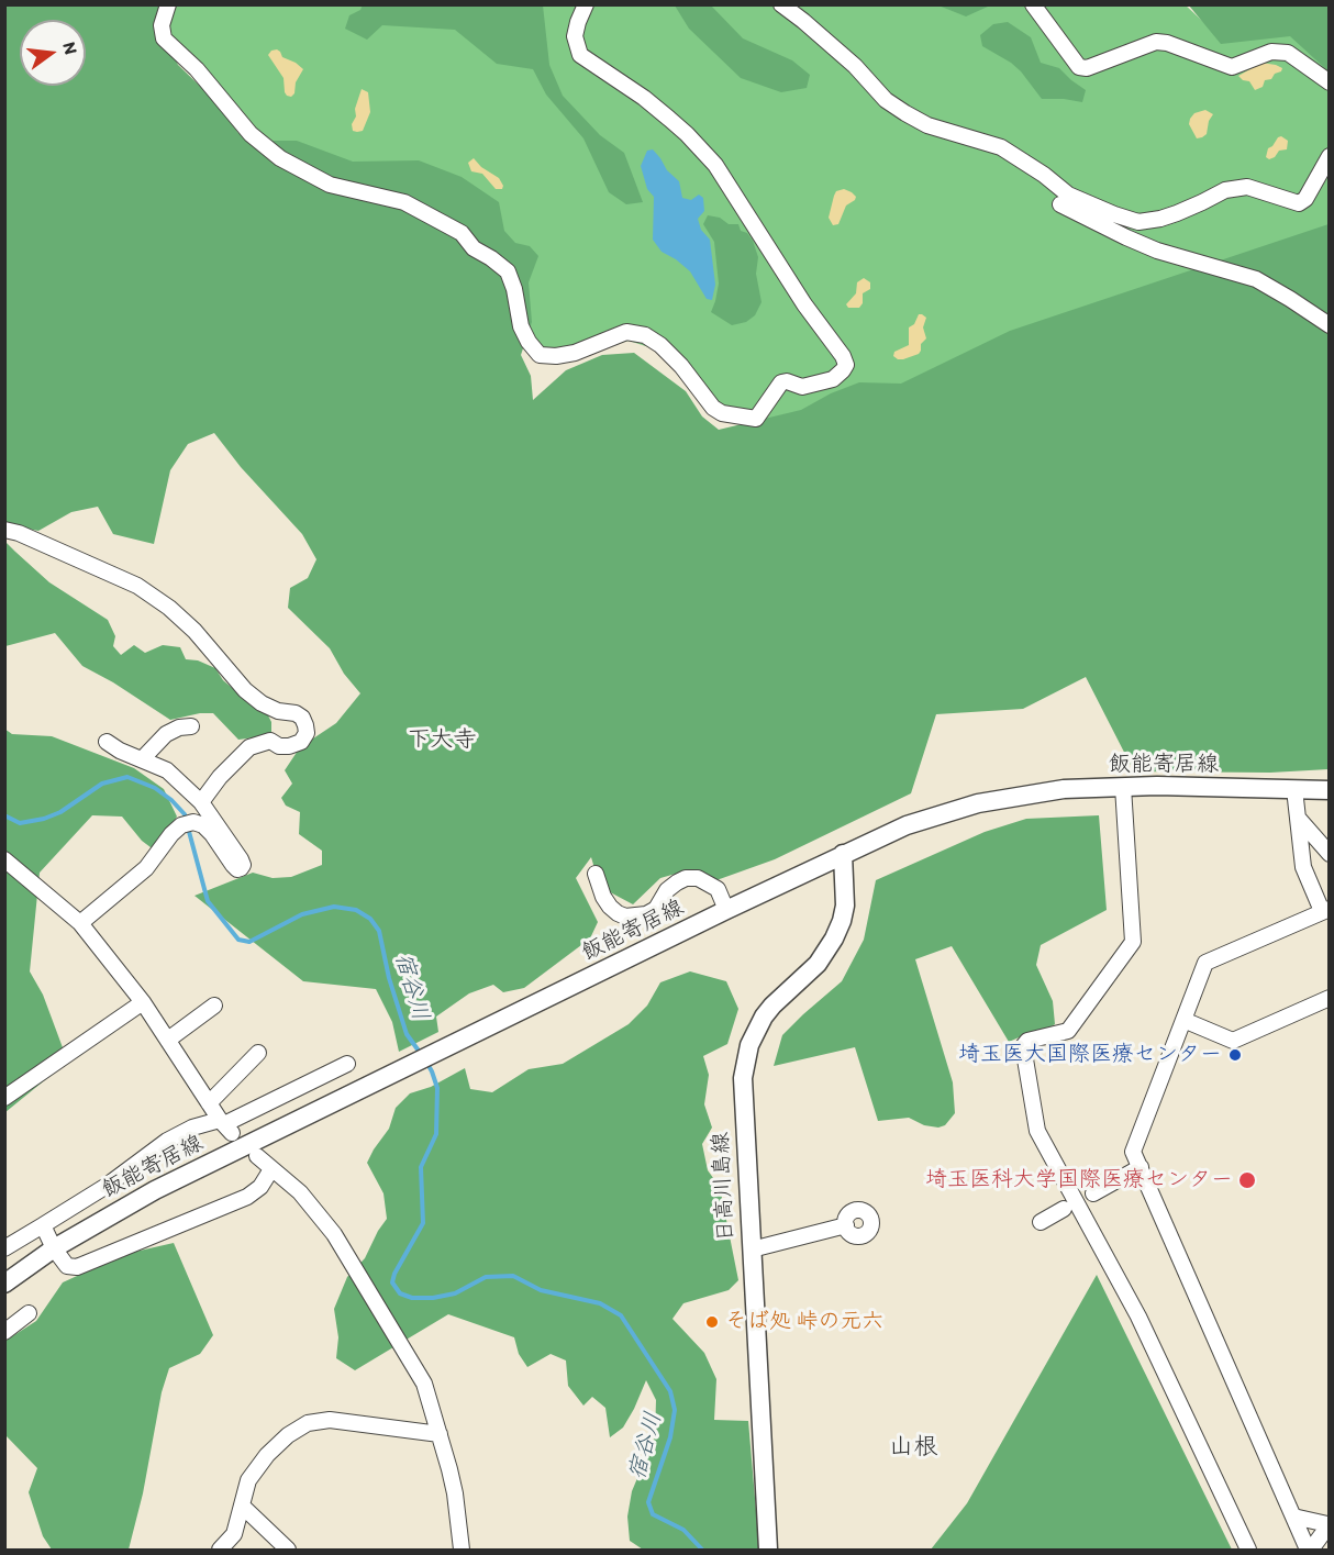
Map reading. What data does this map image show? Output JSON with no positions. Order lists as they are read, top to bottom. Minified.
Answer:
{"streets":{"main road":["飯能寄居線","日高川島線"]},"crossings":[["飯能寄居線","日高川島線"]],"districts":["下大寺","山根"],"water":["宿谷川"],"places":["埼玉医大国際医療センター","埼玉医科大学国際医療センター","そば処 峠の元六"],"north":"right"}
